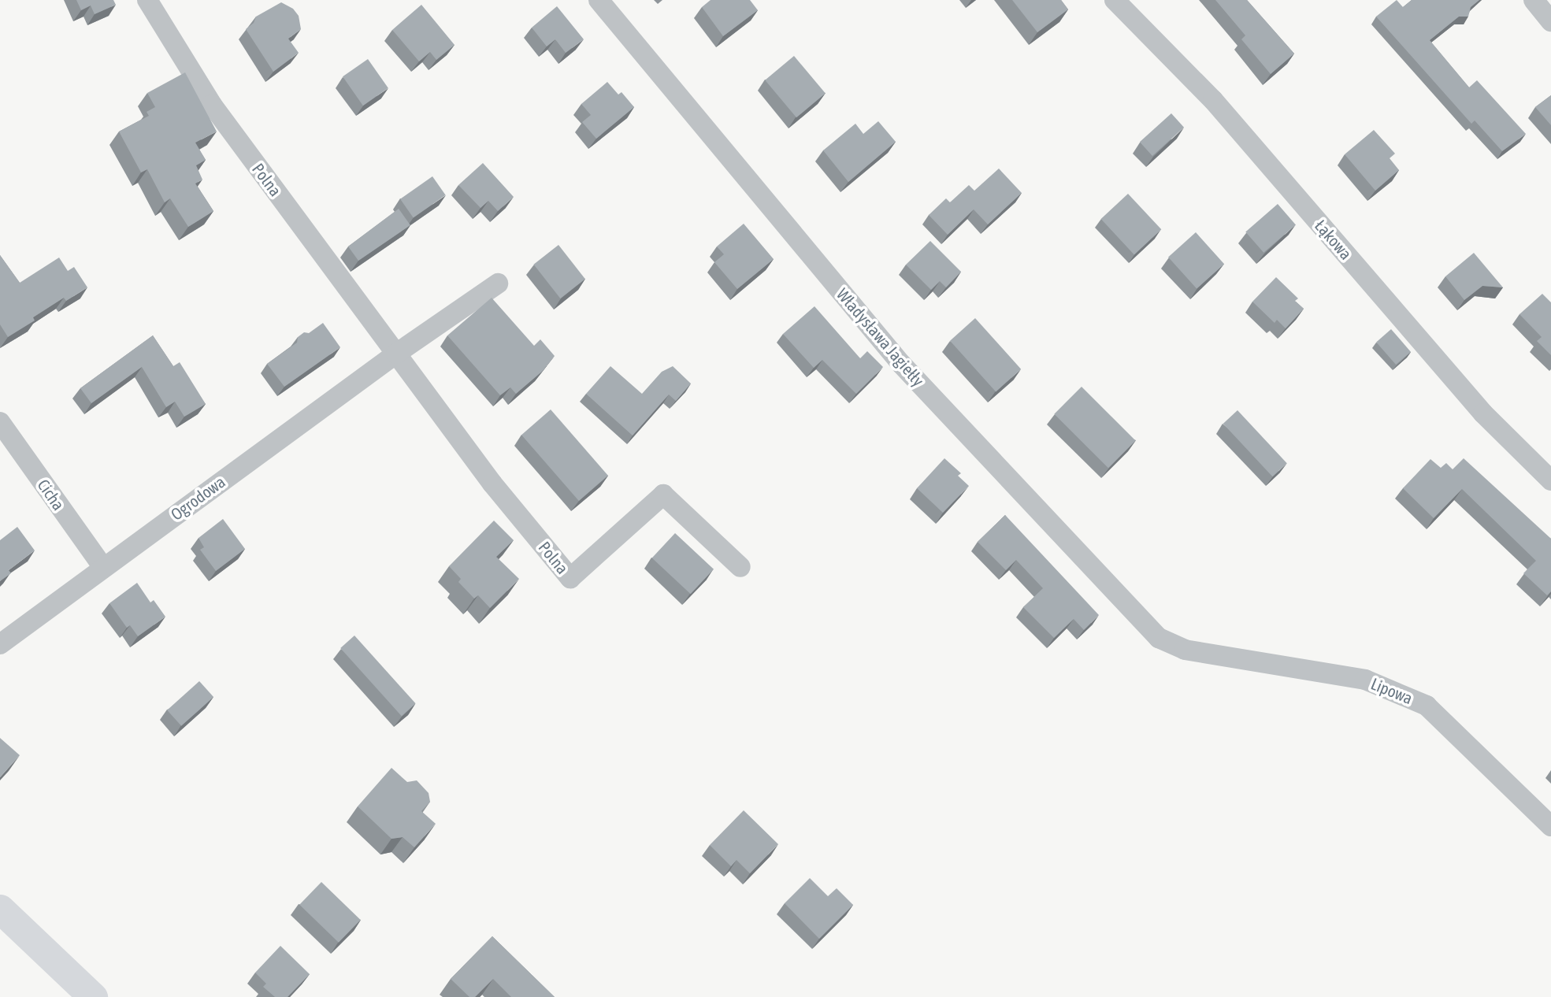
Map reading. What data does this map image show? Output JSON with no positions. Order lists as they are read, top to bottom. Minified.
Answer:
{"streets":{"street":["Polna","Łąkowa","Władysława Jagiełły","Cicha","Ogrodowa","Lipowa"]},"crossings":[["Polna","Ogrodowa"],["Władysława Jagiełły","Lipowa"],["Cicha","Ogrodowa"]]}
